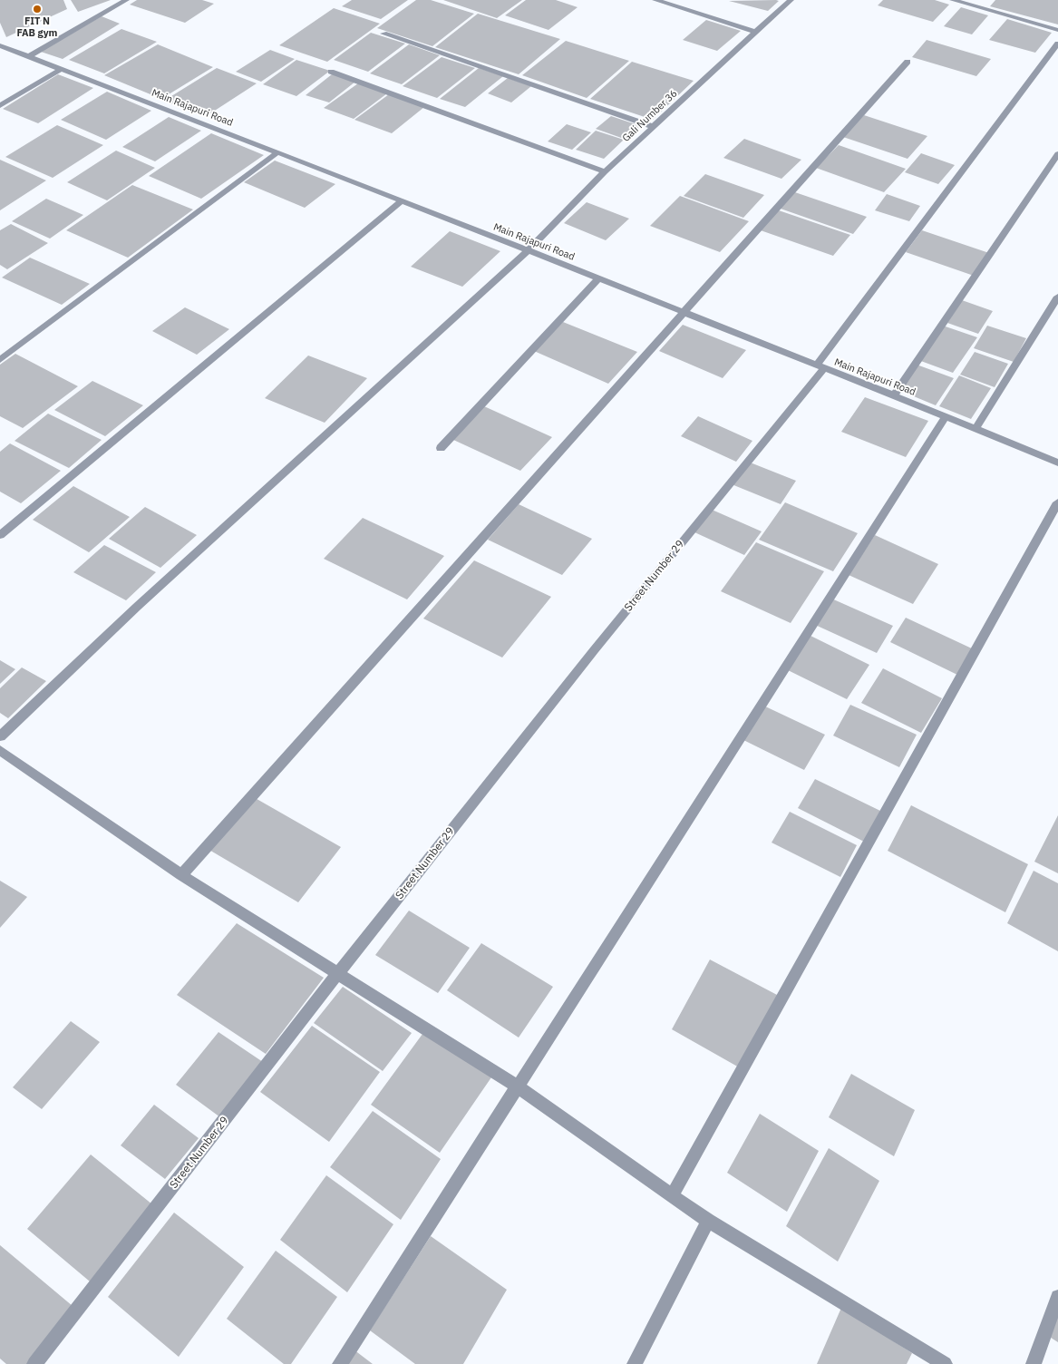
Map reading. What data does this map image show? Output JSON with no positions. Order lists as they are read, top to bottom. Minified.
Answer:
{"streets":{"street":["Main Rajapuri Road","Gali Number 36","Street Number 29"]},"crossings":[["Main Rajapuri Road","Gali Number 36"],["Main Rajapuri Road","Street Number 29"]],"places":["FIT N FAB gym"]}
